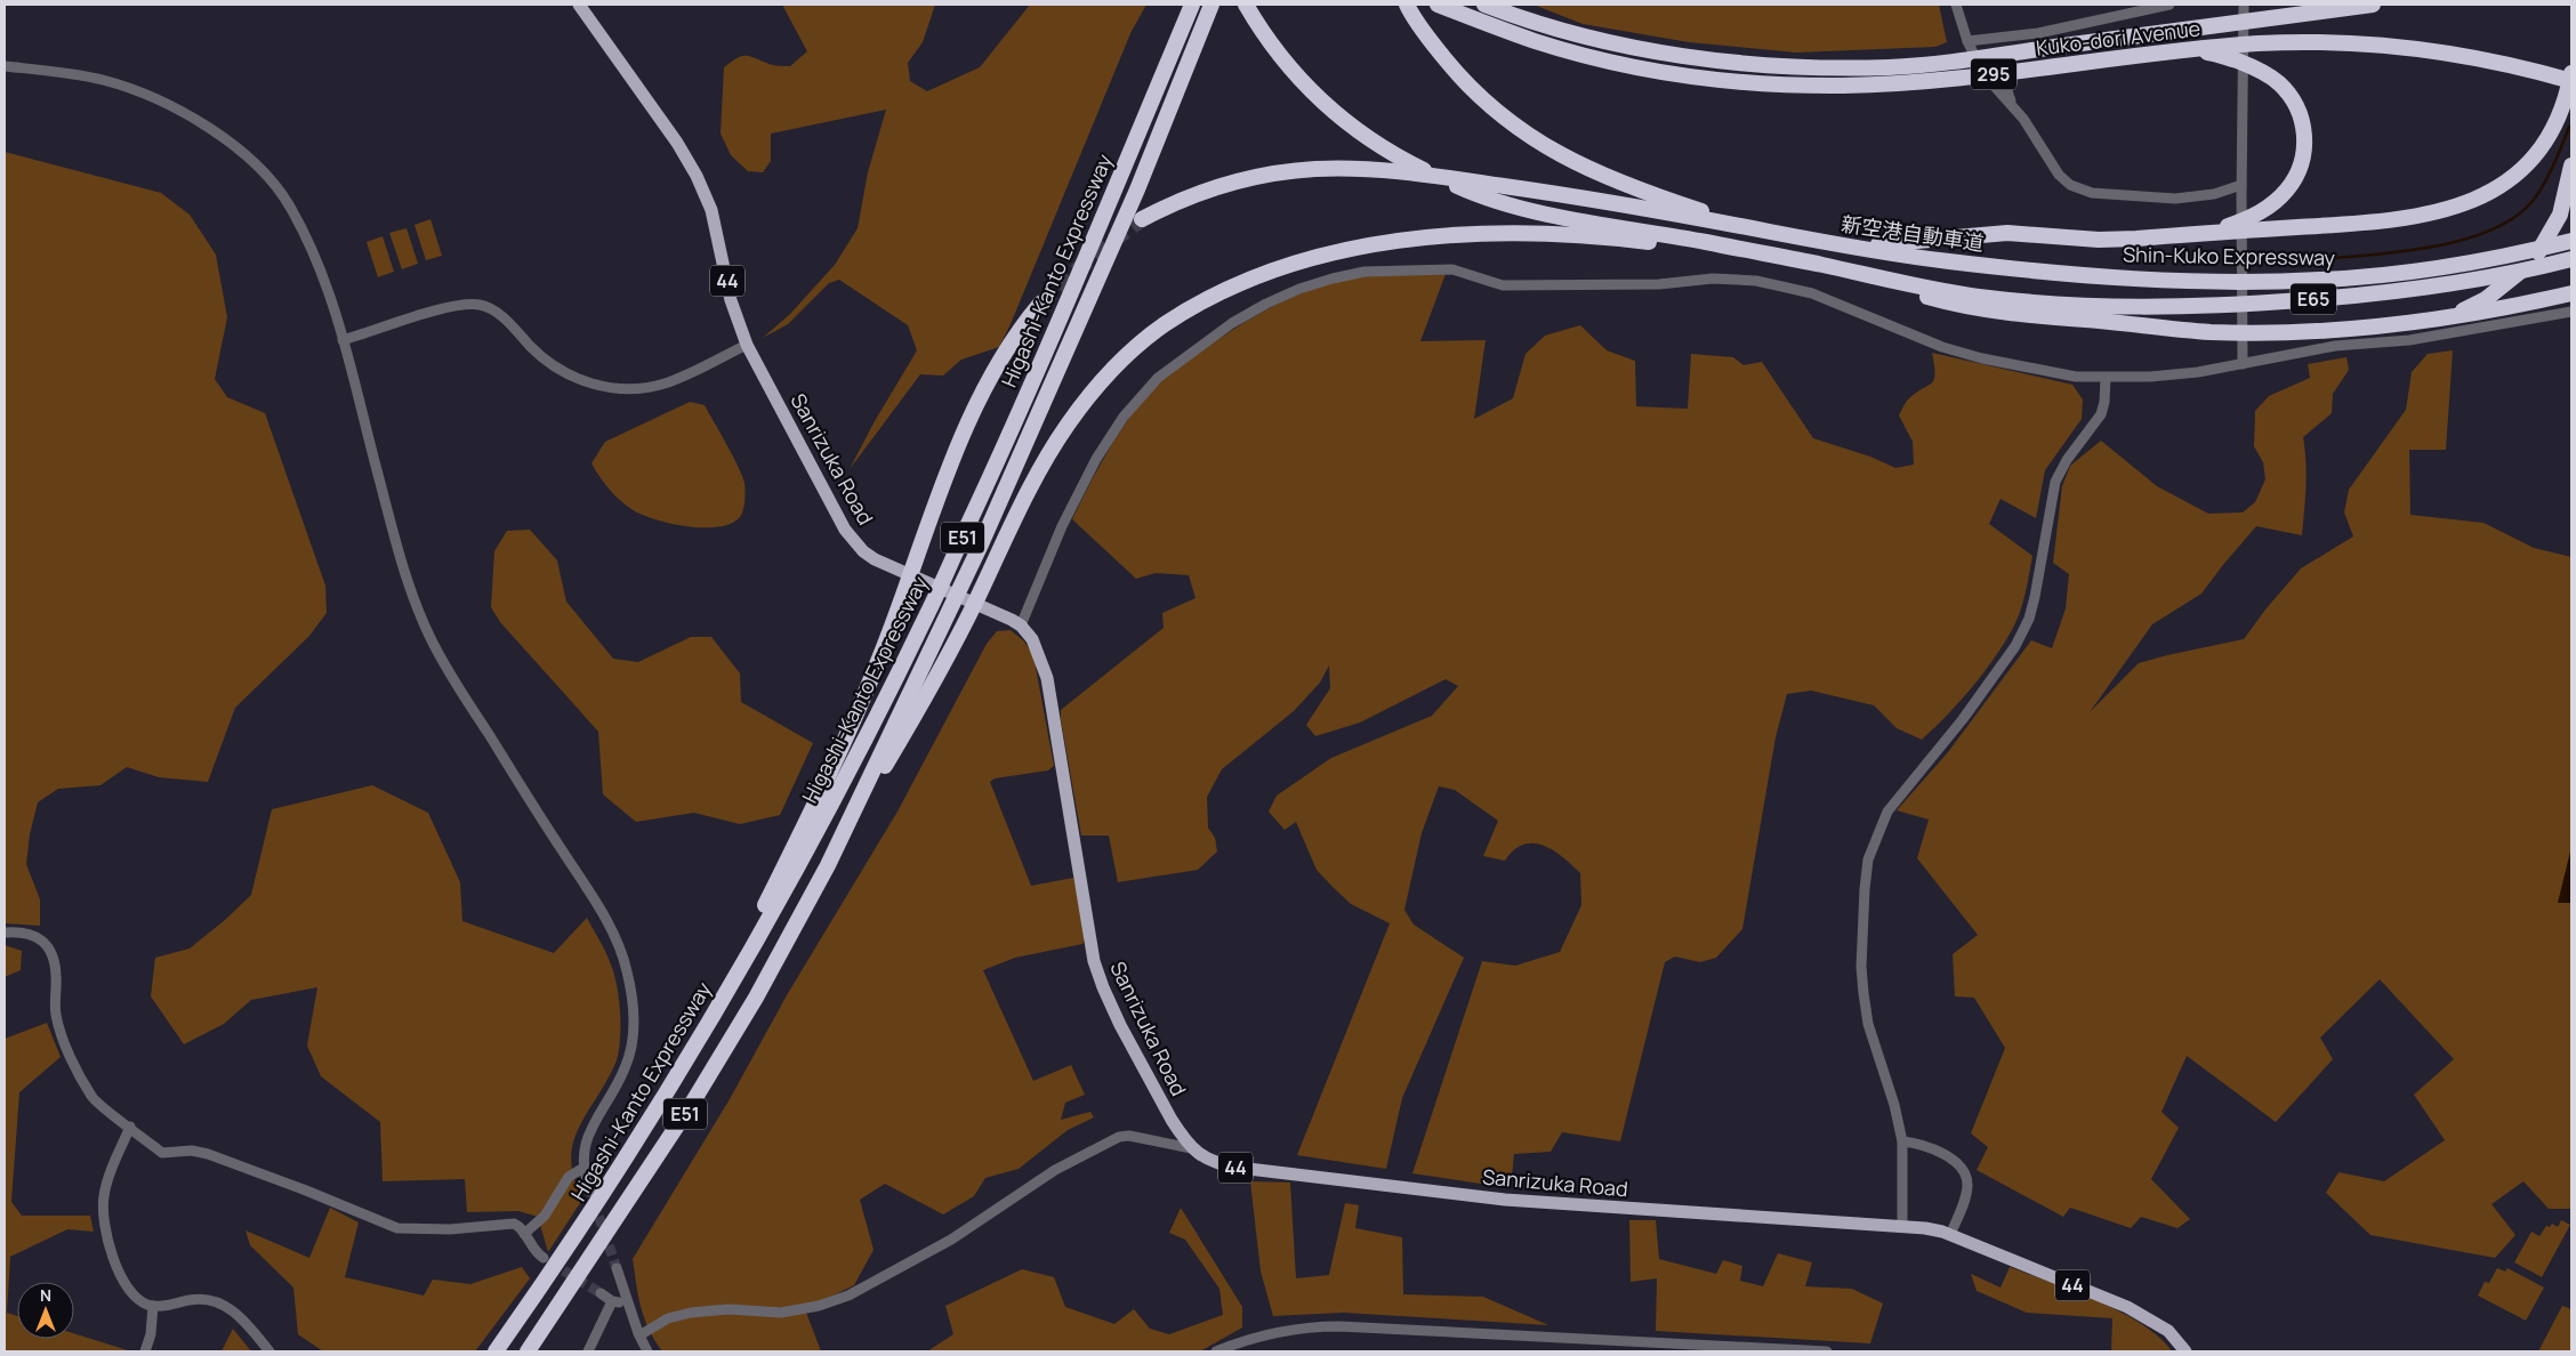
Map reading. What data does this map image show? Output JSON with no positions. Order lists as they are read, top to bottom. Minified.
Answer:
{"streets":{"highway":["Kuko-dori Avenue","295","新空港自動車道","Higashi-Kanto Expressway","E65","E51"],"main road":["44","Sanrizuka Road"]},"north":"top"}
